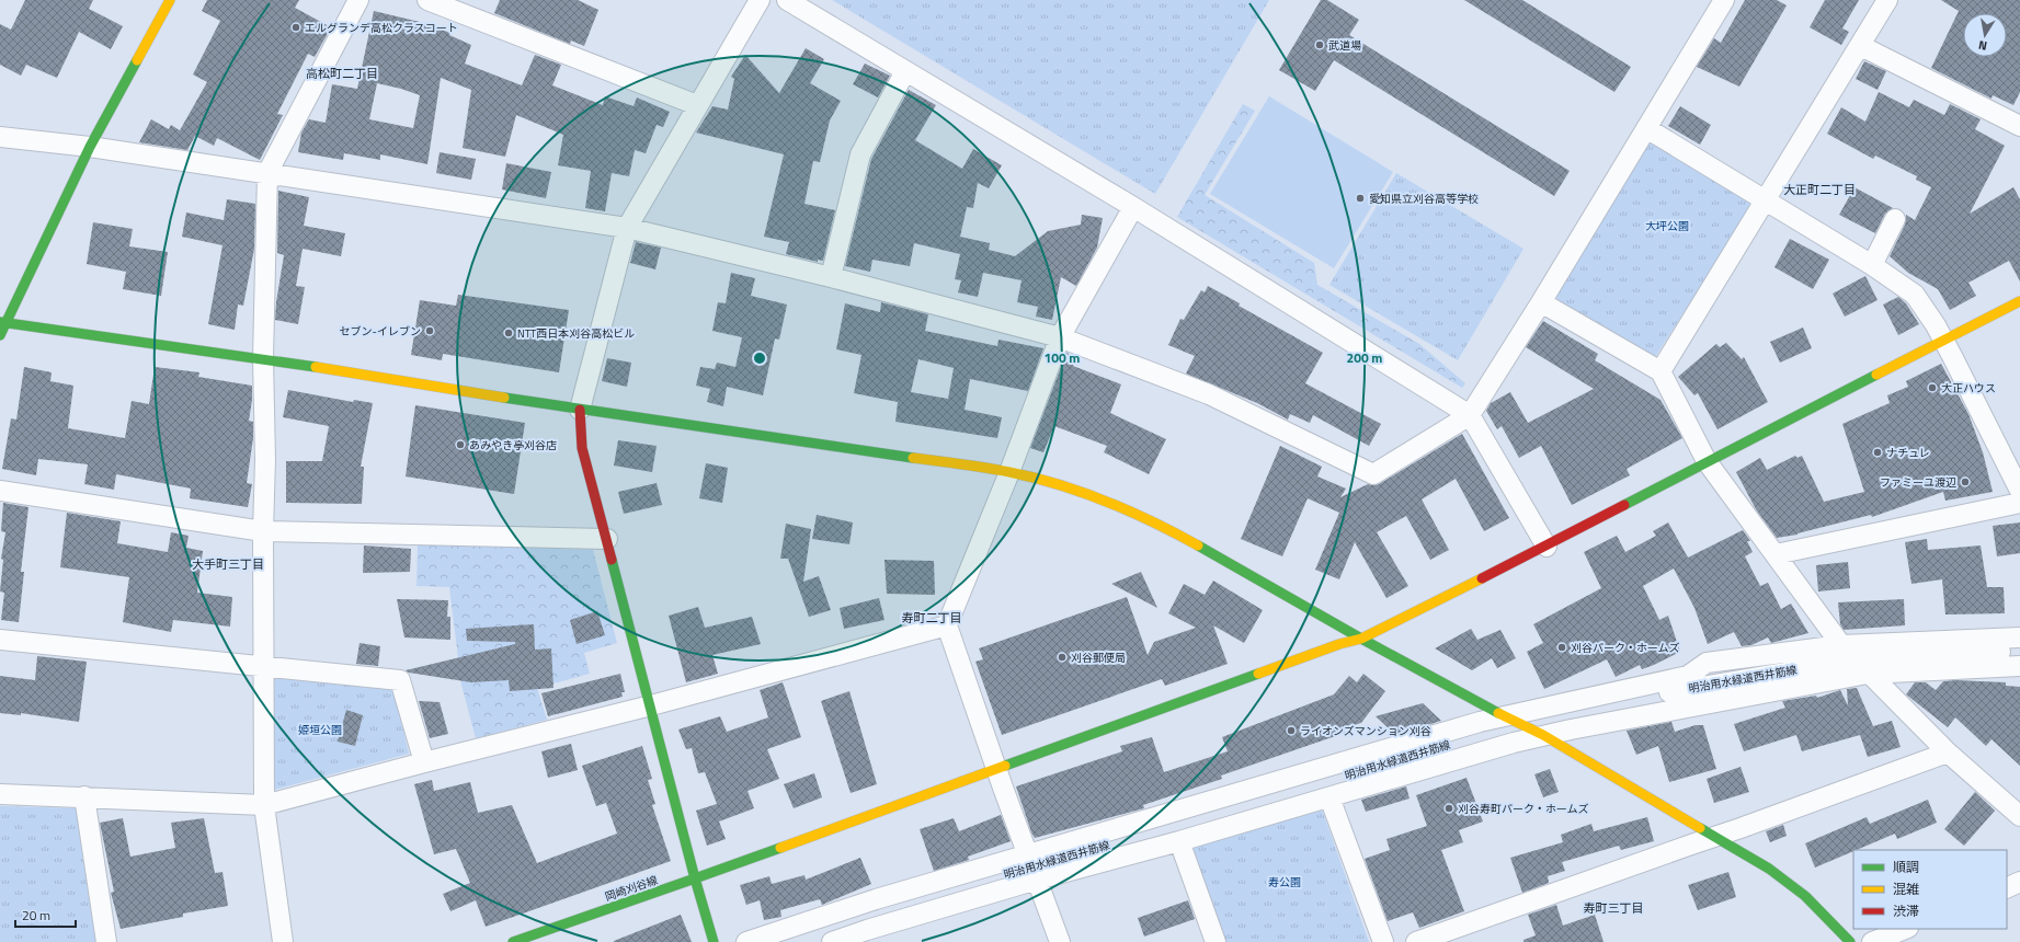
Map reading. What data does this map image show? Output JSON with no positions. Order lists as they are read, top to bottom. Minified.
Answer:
{"streets":{"street":["明治用水緑道西井筋線","岡崎刈谷線"]},"districts":["高松町二丁目","大正町二丁目","大手町三丁目","寿町二丁目","寿町三丁目"],"parks":["大坪公園","姫垣公園","寿公園"],"places":["エルグランデ高松クラスコート","武道場","愛知県立刈谷高等学校","セブン-イレブン","NTT西日本刈谷高松ビル","大正ハウス","あみやき亭刈谷店","ナチュレ","ファミーユ渡辺","刈谷パーク・ホームズ","刈谷郵便局","ライオンズマンション刈谷","刈谷寿町パーク・ホームズ"],"legend":["順調","混雑","渋滞"],"scale_bar":"20 m","north":"bottom","rings":["100 m","200 m"]}
